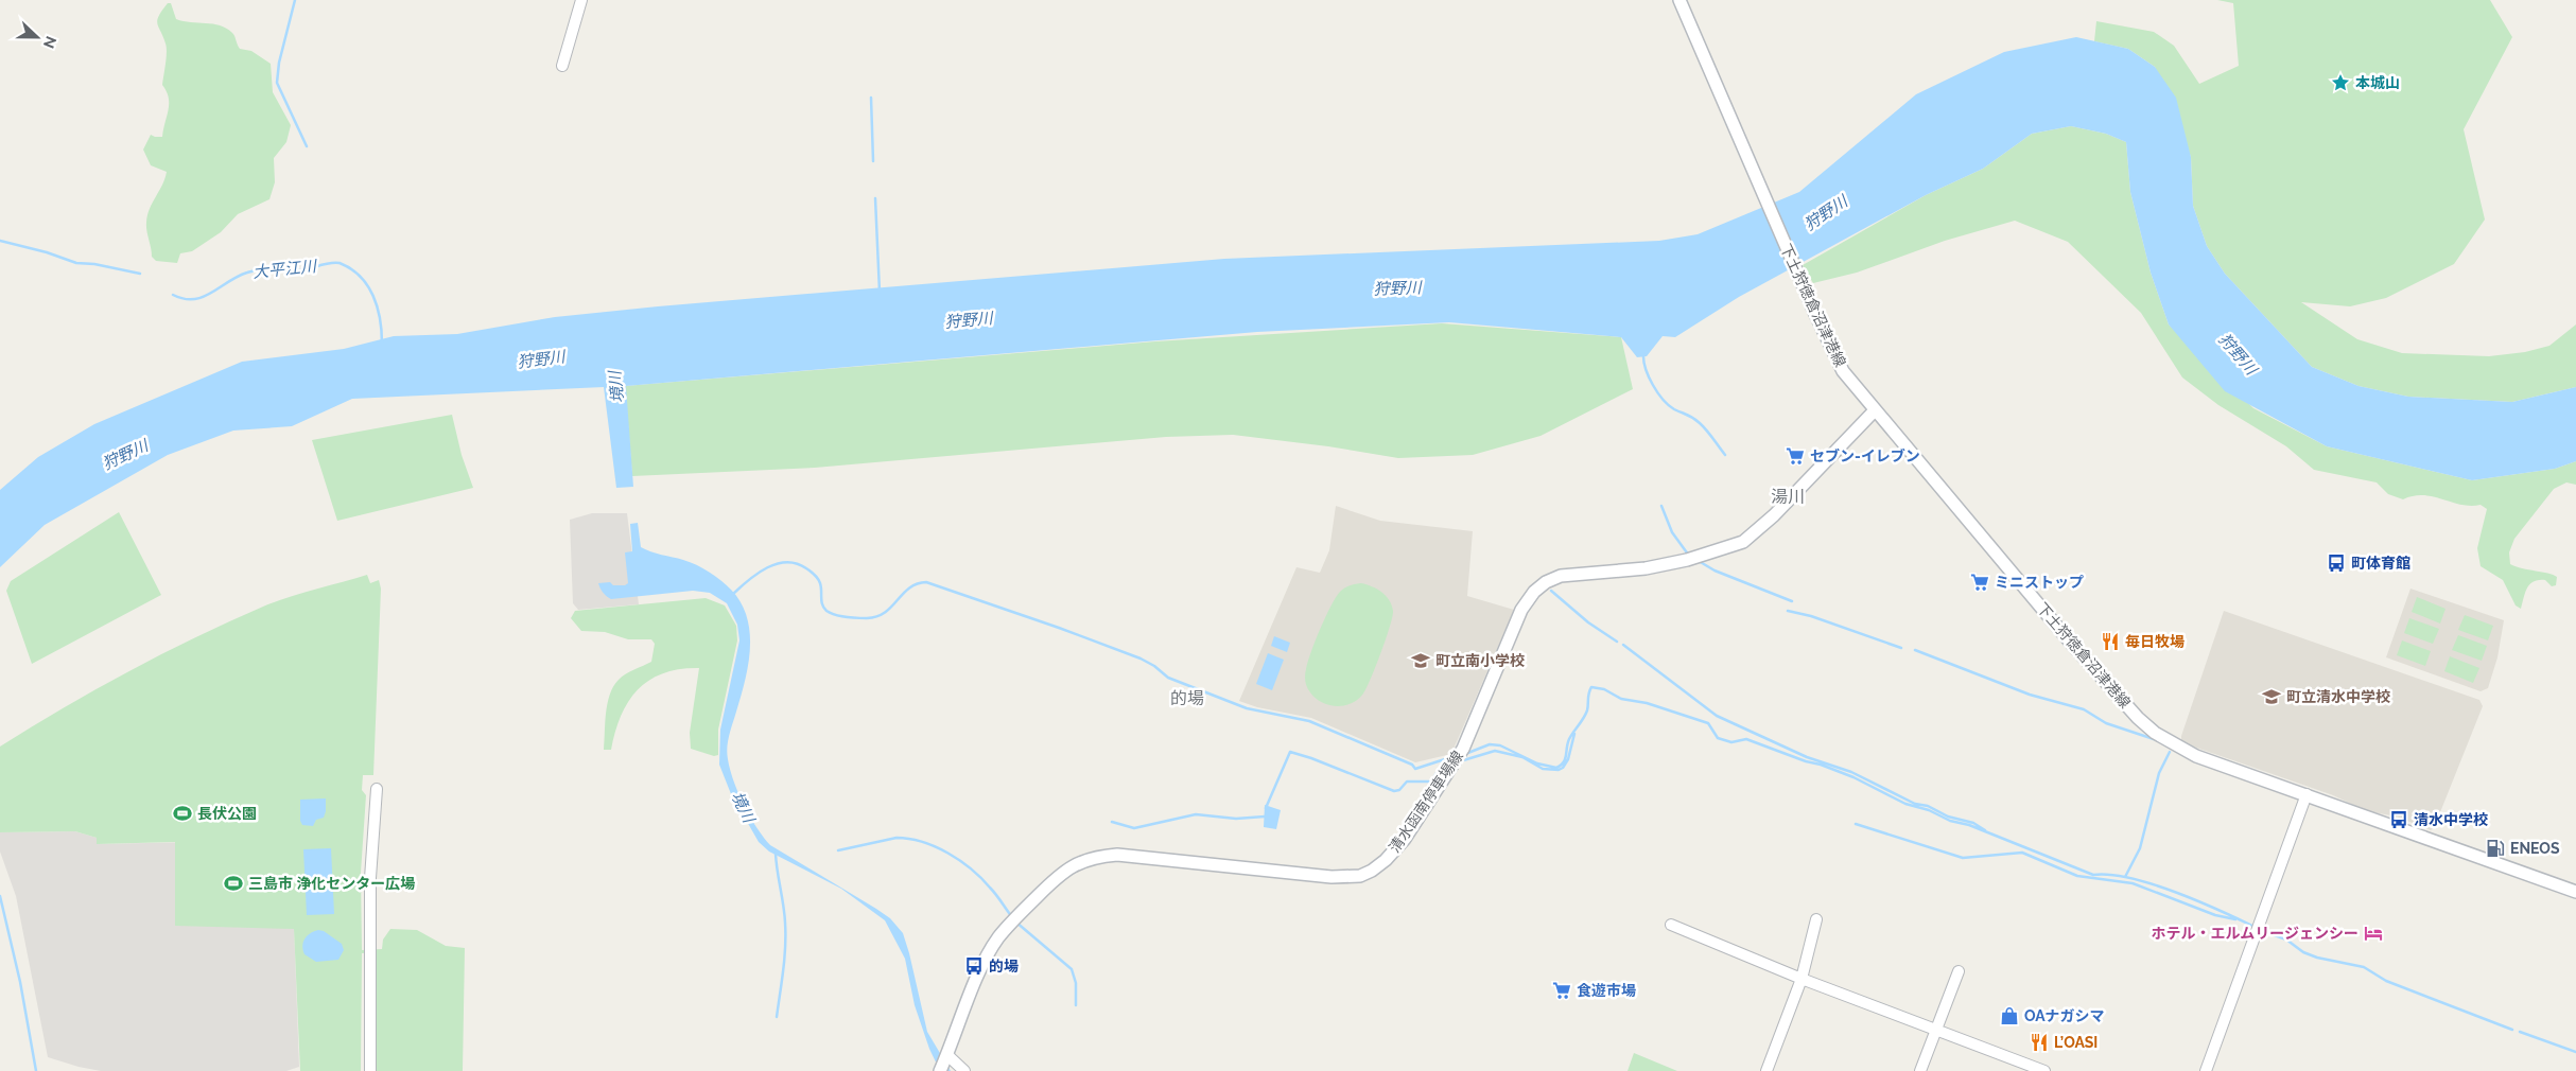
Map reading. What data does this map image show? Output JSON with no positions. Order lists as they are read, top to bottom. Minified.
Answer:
{"streets":{"main road":["下土狩徳倉沼津港線","清水函南停車場線"]},"crossings":[["下土狩徳倉沼津港線","清水函南停車場線"]],"districts":["湯川","的場"],"water":["狩野川","大平江川","境川"],"places":{"place":["本城山"],"supermarket":["セブン-イレブン","ミニストップ","食遊市場"],"bus stop":["町体育館","清水中学校","的場"],"restaurant":["毎日牧場","L’OASI"],"school or university":["町立南小学校","町立清水中学校"],"sports":["長伏公園","三島市 浄化センター広場"],"fuel station":["ENEOS"],"hotel":["ホテル・エルムリージェンシー"],"shop":["OAナガシマ"]},"north":"right"}
